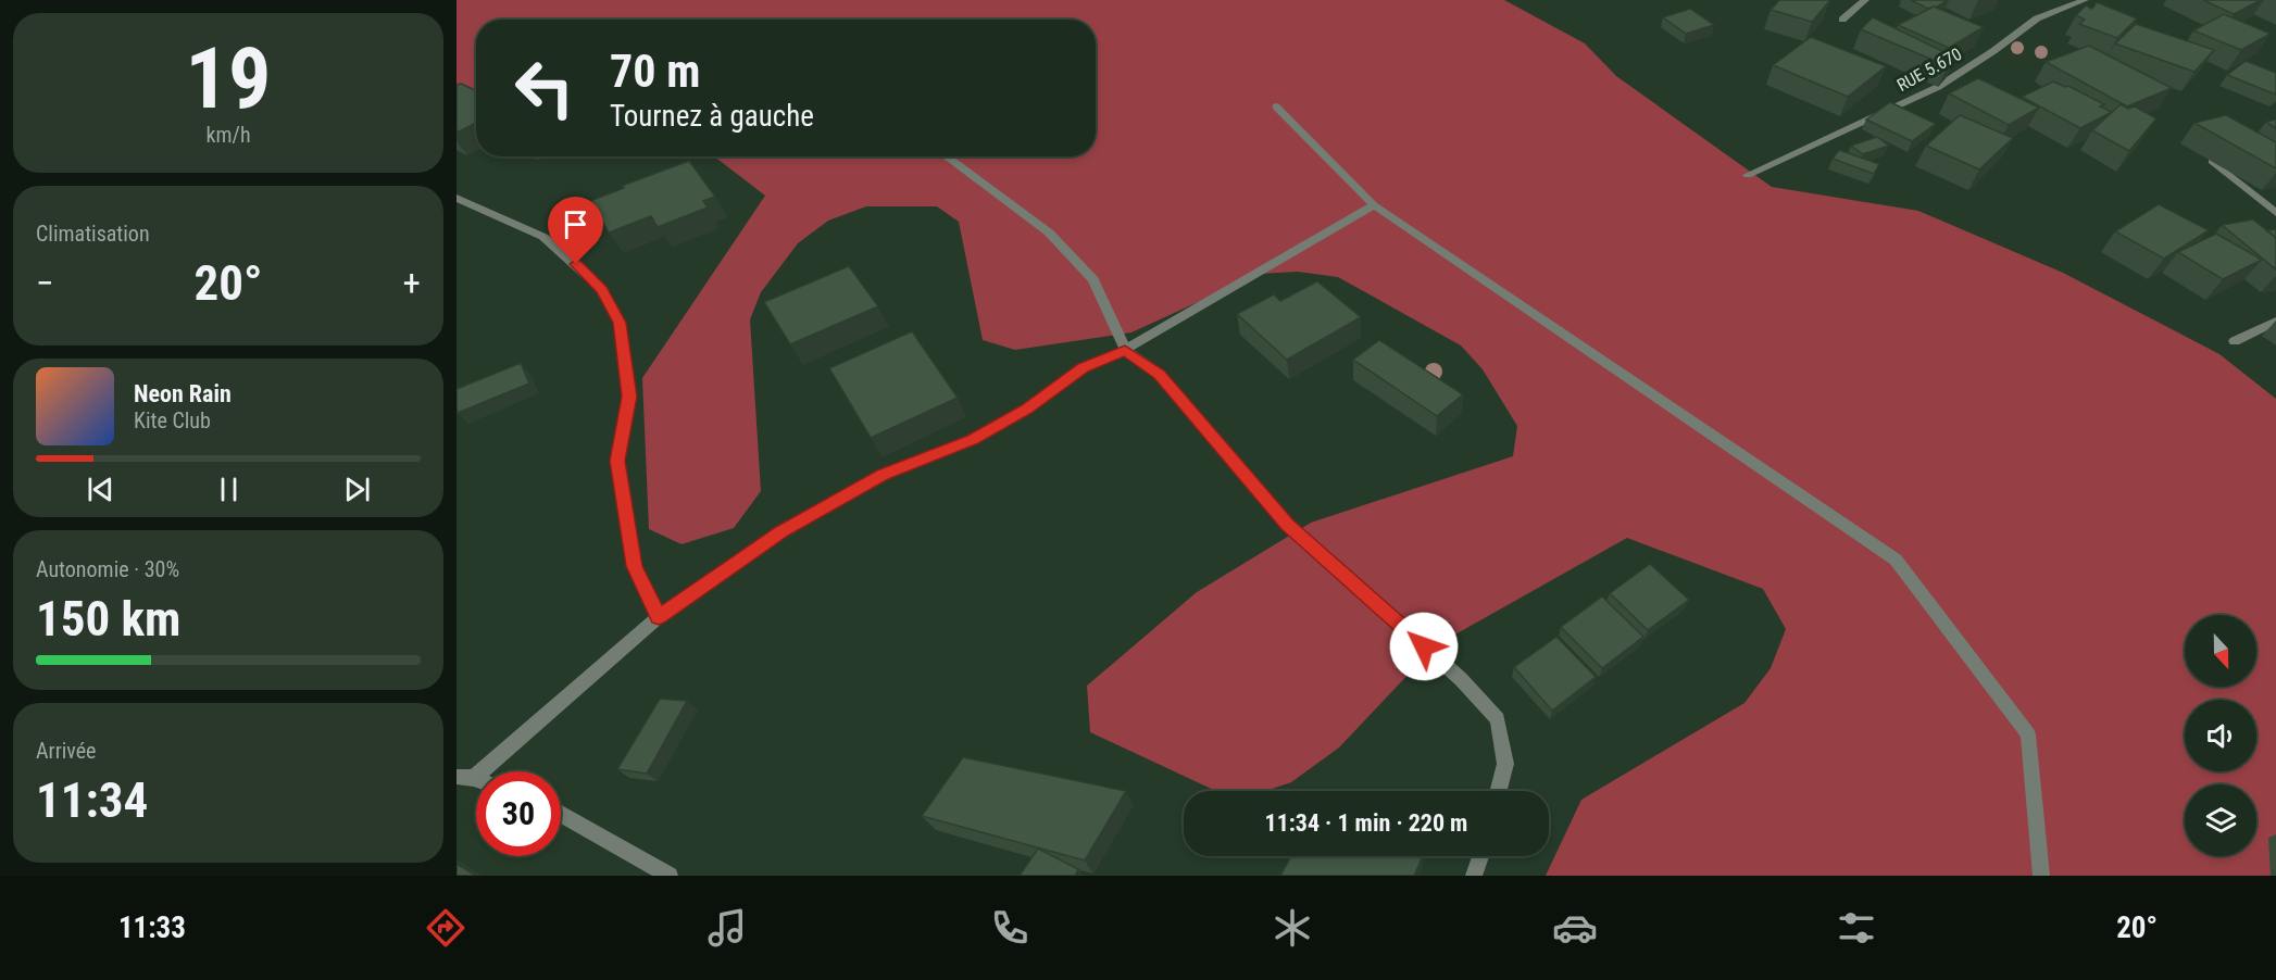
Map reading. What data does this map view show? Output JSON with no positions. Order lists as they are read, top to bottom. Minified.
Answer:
{"streets":{"street":["RUE 5.670"]},"north":"bottom","page":{"tile":[["19","km/h"],"Climatisation",["Autonomie · 30%","150 km"],["Arrivée","11:34"]],"turn":["70 m","Tournez à gauche"],"heat":["−","20°","+"],"song":["Neon Rain","Kite Club"],"limit":"30","trip":"11:34 · 1 min · 220 m","tabs":["11:33","20°"]}}
